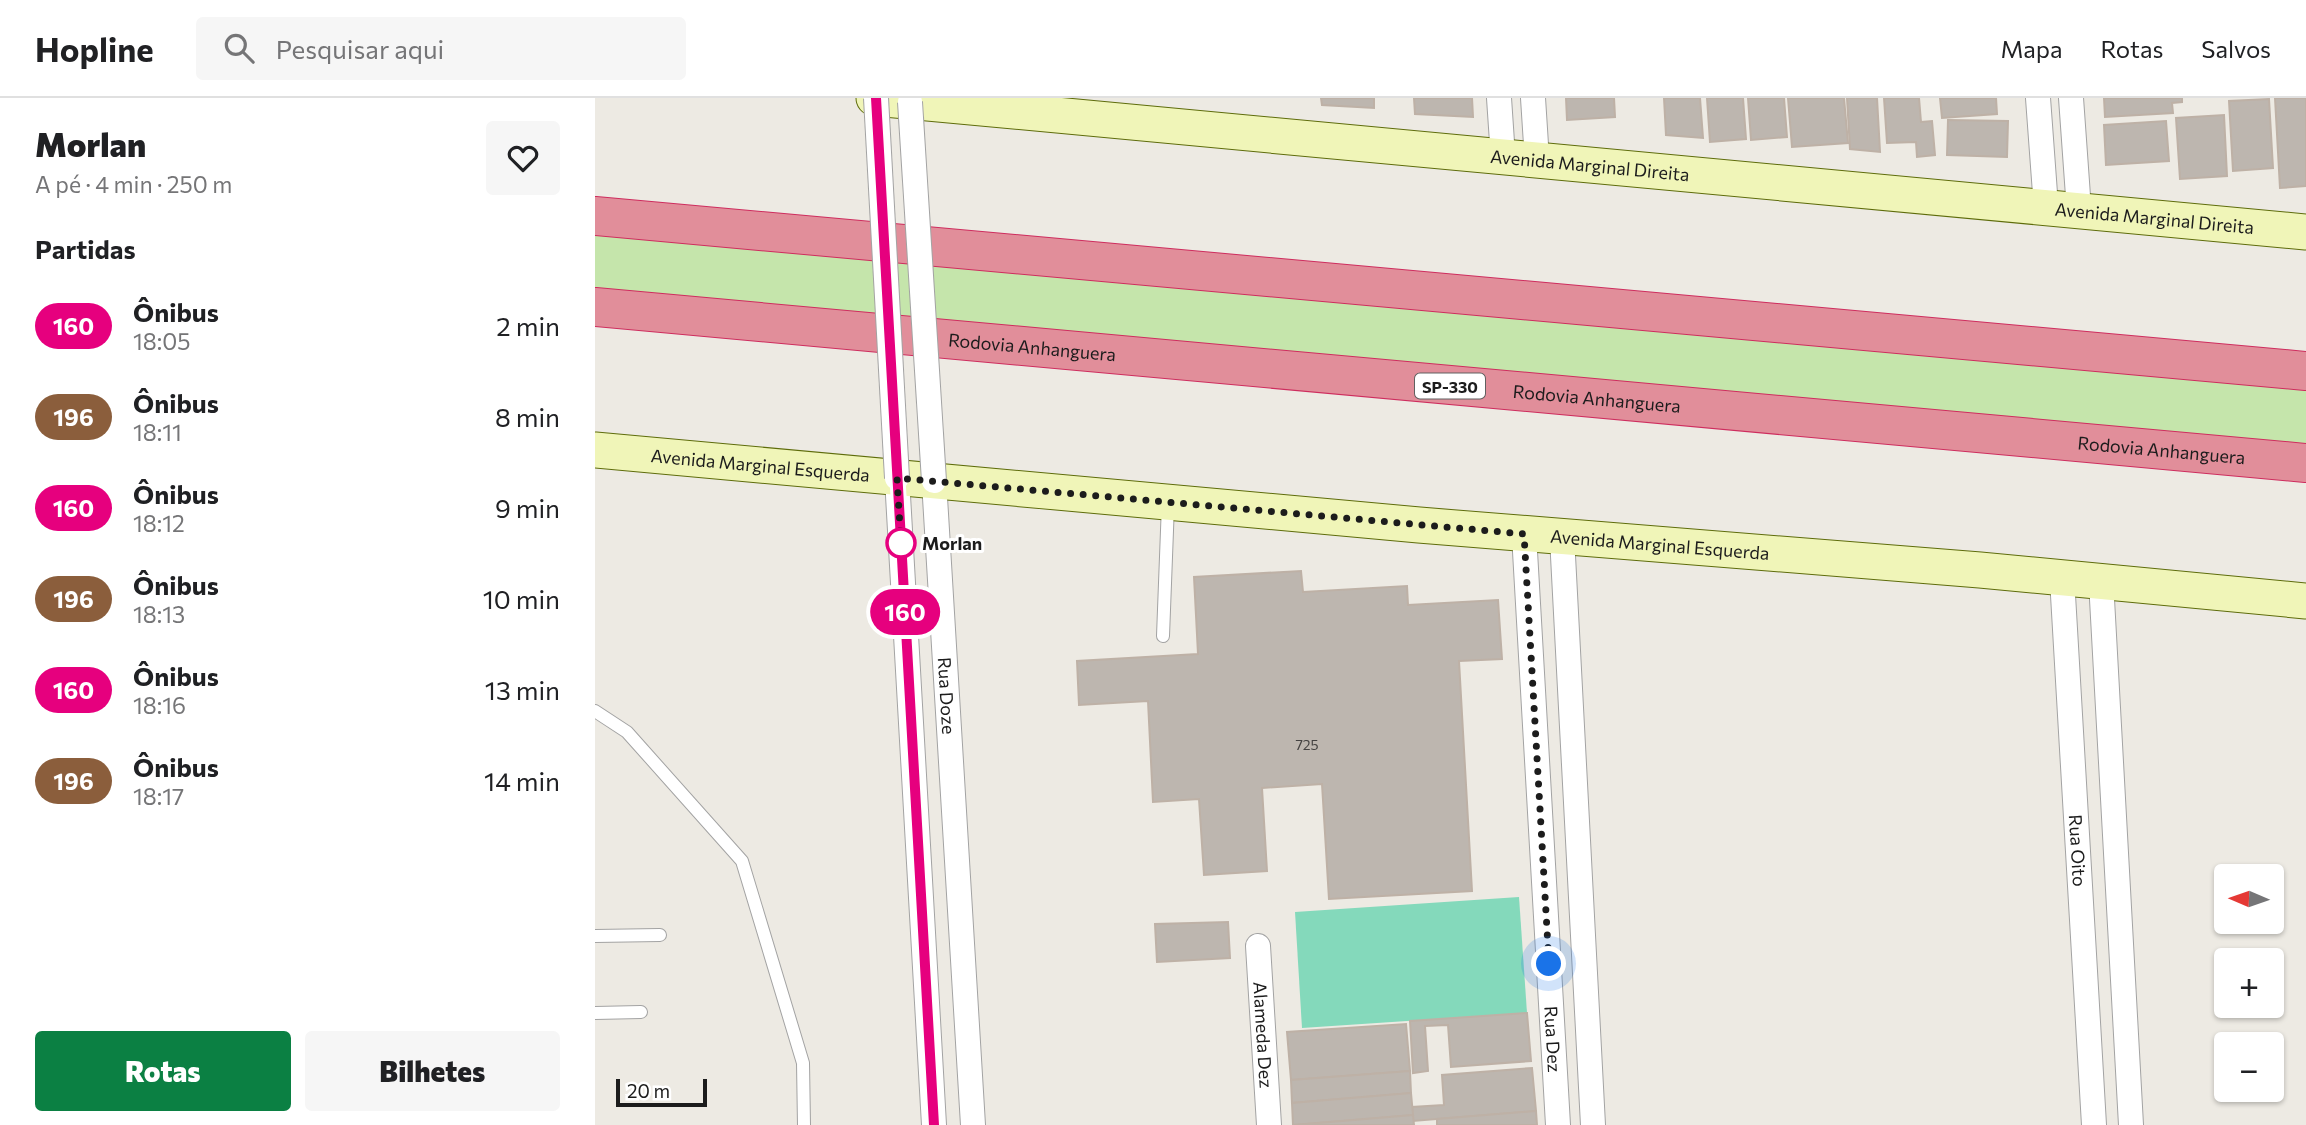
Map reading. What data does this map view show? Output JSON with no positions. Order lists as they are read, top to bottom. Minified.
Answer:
{"streets":{"highway":["Rodovia Anhanguera","SP-330"],"main road":["Avenida Marginal Direita","Avenida Marginal Esquerda"],"street":["Rua Doze","Rua Oito","Alameda Dez","Rua Dez"]},"crossings":[["Avenida Marginal Direita","Rua Doze"],["Avenida Marginal Esquerda","Rua Doze"],["Avenida Marginal Esquerda","Rua Oito"],["Avenida Marginal Esquerda","Rua Dez"]],"places":["Morlan"],"lines":["bus line 160"],"house_numbers":["725"],"scale_bar":"20 m","north":"left","page":{"header":"Hopline","search":"Pesquisar aqui","nav":["Mapa","Rotas","Salvos"],"heading":[["Morlan","A pé · 4 min · 250 m"],"Partidas"],"on_map":"160","list":[{"mark":"160","name":"Ônibus","note":"18:05","value":"2 min"},{"mark":"196","name":"Ônibus","note":"18:11","value":"8 min"},{"mark":"160","name":"Ônibus","note":"18:12","value":"9 min"},{"mark":"196","name":"Ônibus","note":"18:13","value":"10 min"},{"mark":"160","name":"Ônibus","note":"18:16","value":"13 min"},{"mark":"196","name":"Ônibus","note":"18:17","value":"14 min"}],"map_buttons":["+","−"],"buttons":["Rotas","Bilhetes"],"scale":"20 m"}}
